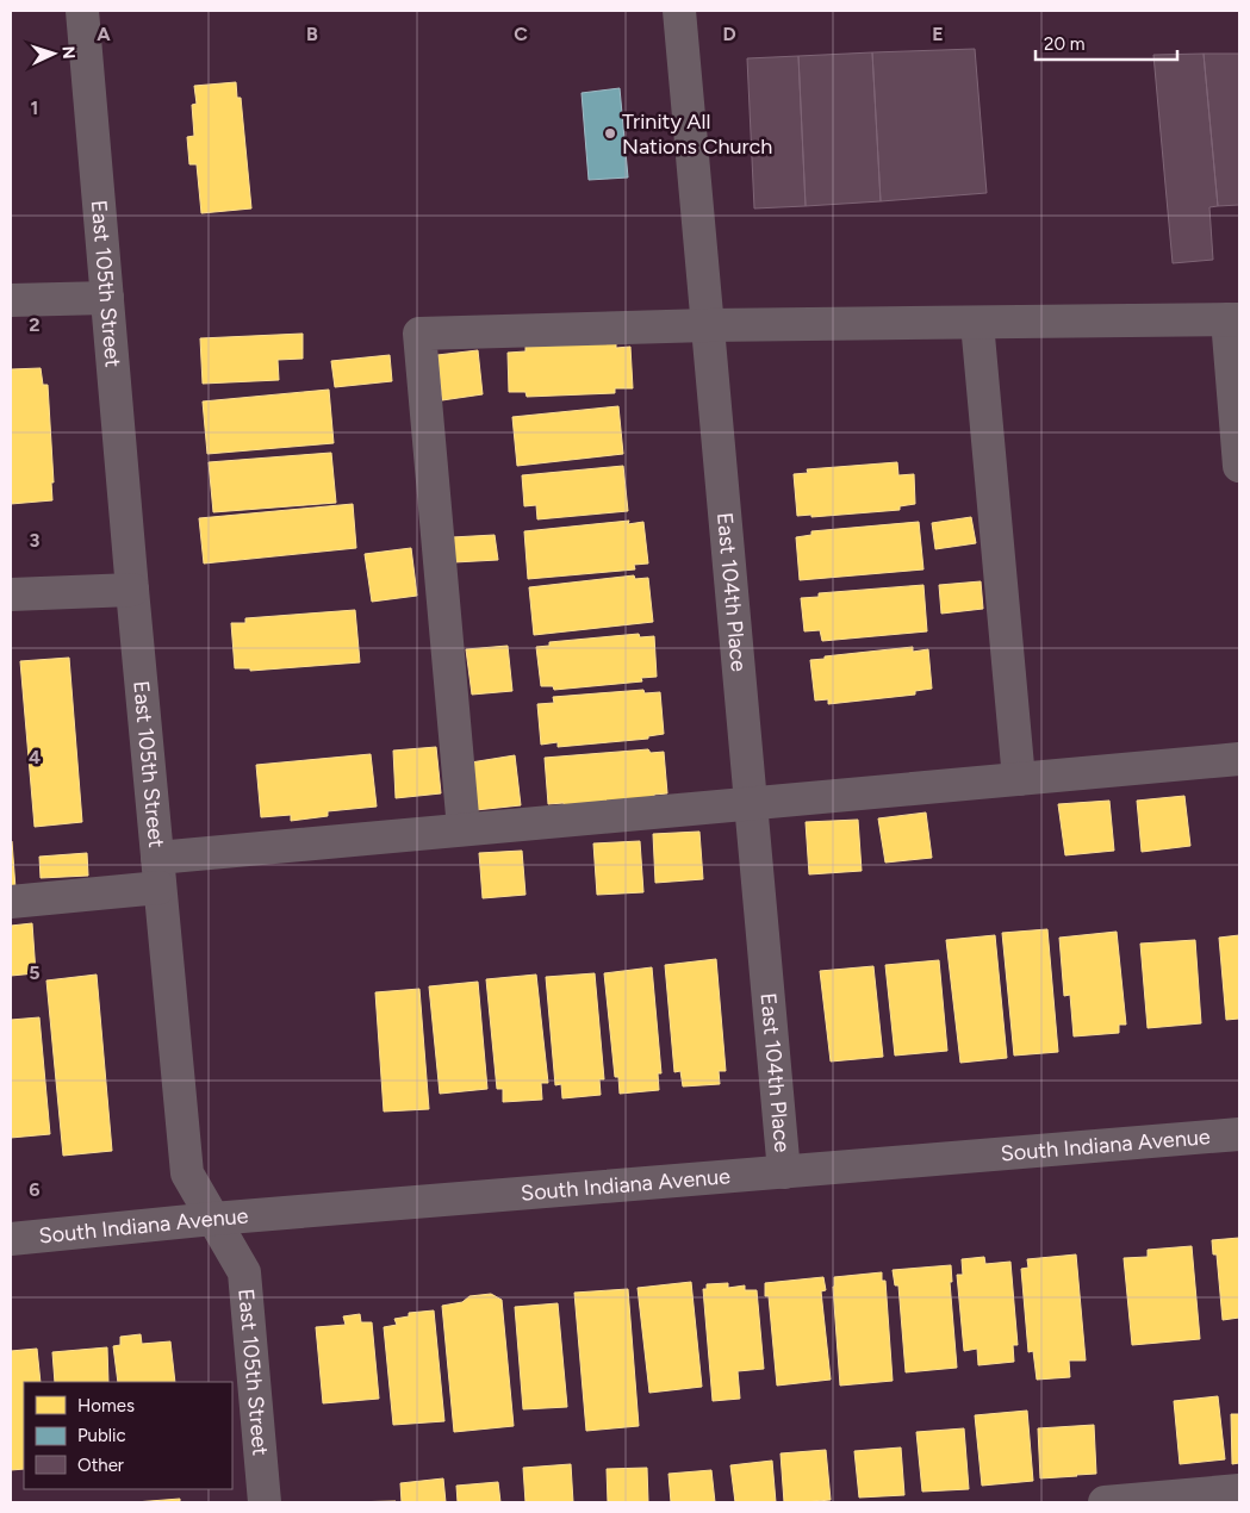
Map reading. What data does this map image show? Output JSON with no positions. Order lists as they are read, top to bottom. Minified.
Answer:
{"streets":{"street":["East 105th Street","East 104th Place","South Indiana Avenue"]},"crossings":[["East 105th Street","South Indiana Avenue"],["East 104th Place","South Indiana Avenue"]],"places":["Trinity All Nations Church"],"legend":["Homes","Public","Other"],"scale_bar":"20 m","north":"right","grid":{"columns":["A","B","C","D","E"],"rows":["1","2","3","4","5","6"]}}
